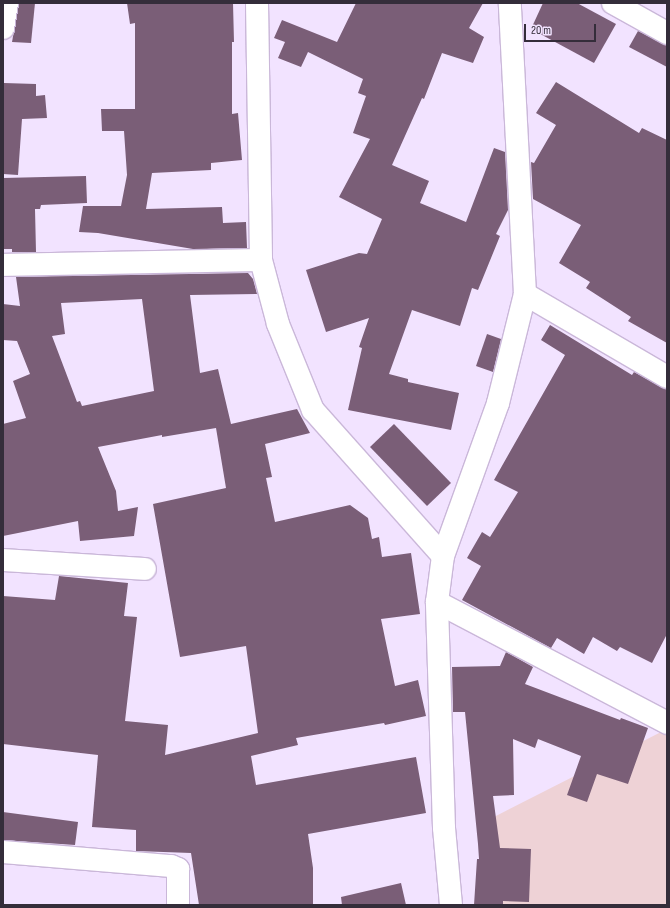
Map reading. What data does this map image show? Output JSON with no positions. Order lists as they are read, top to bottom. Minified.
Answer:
{"scale_bar":"20 m"}
